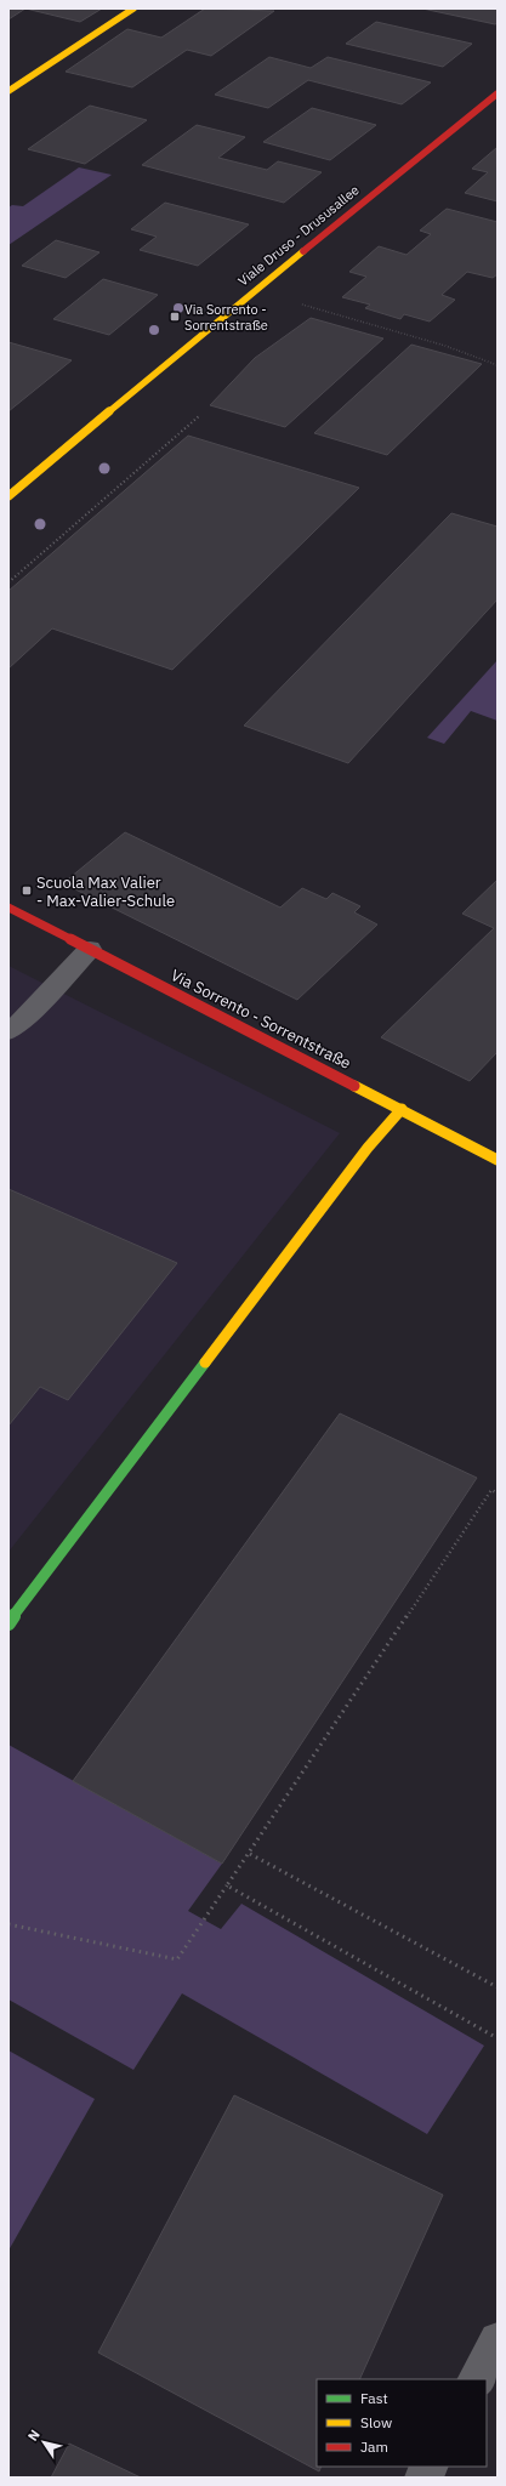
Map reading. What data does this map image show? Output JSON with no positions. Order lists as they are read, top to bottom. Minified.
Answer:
{"streets":{"street":["Viale Druso - Drususallee","Via Sorrento - Sorrentstraße"]},"places":{"transit":["Via Sorrento - Sorrentstraße","Scuola Max Valier - Max-Valier-Schule"]},"legend":["Fast","Slow","Jam"],"north":"top left"}
